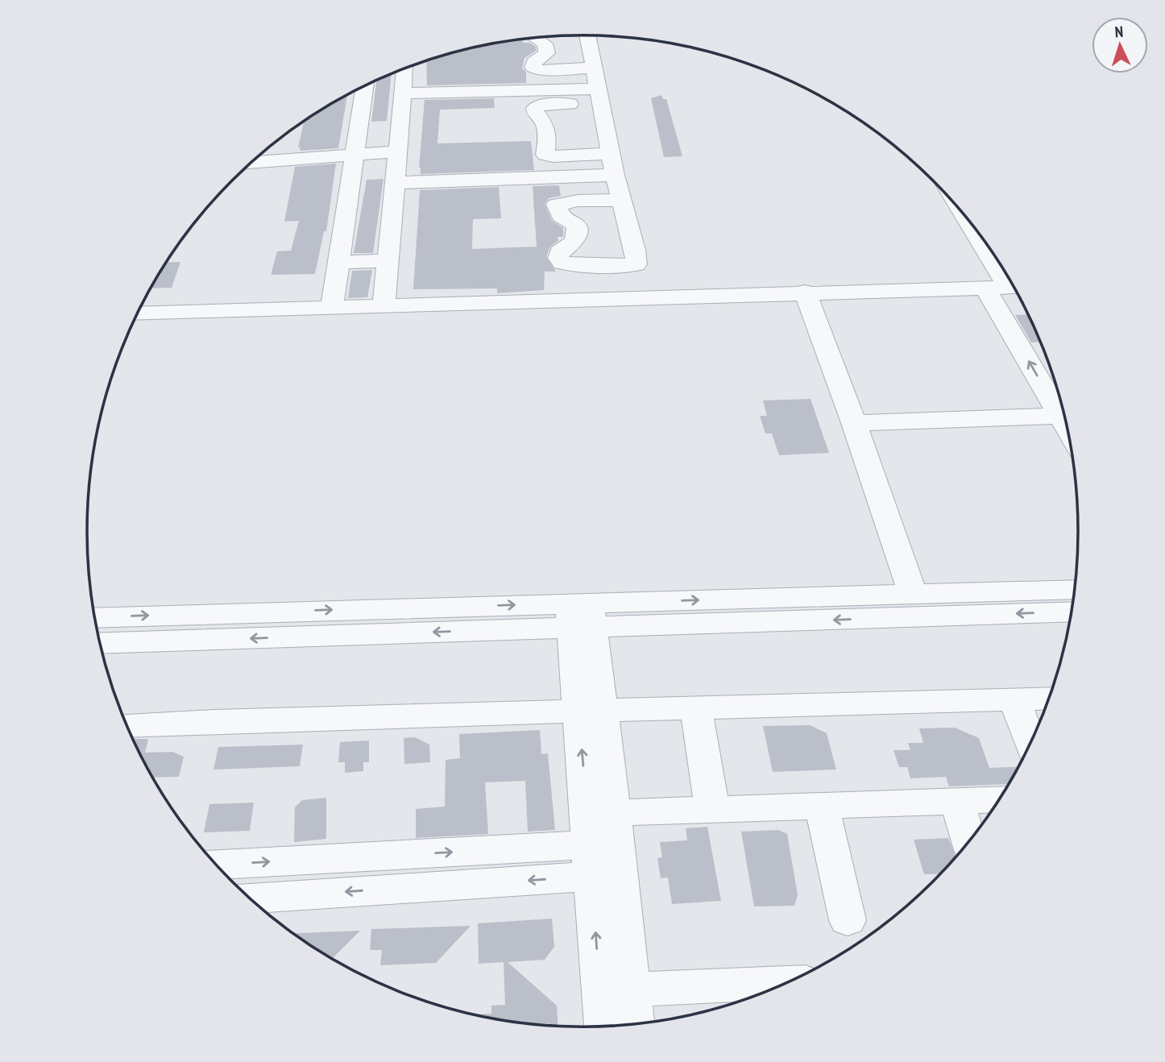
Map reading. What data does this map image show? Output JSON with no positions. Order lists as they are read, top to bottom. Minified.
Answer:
{"north":"top"}
